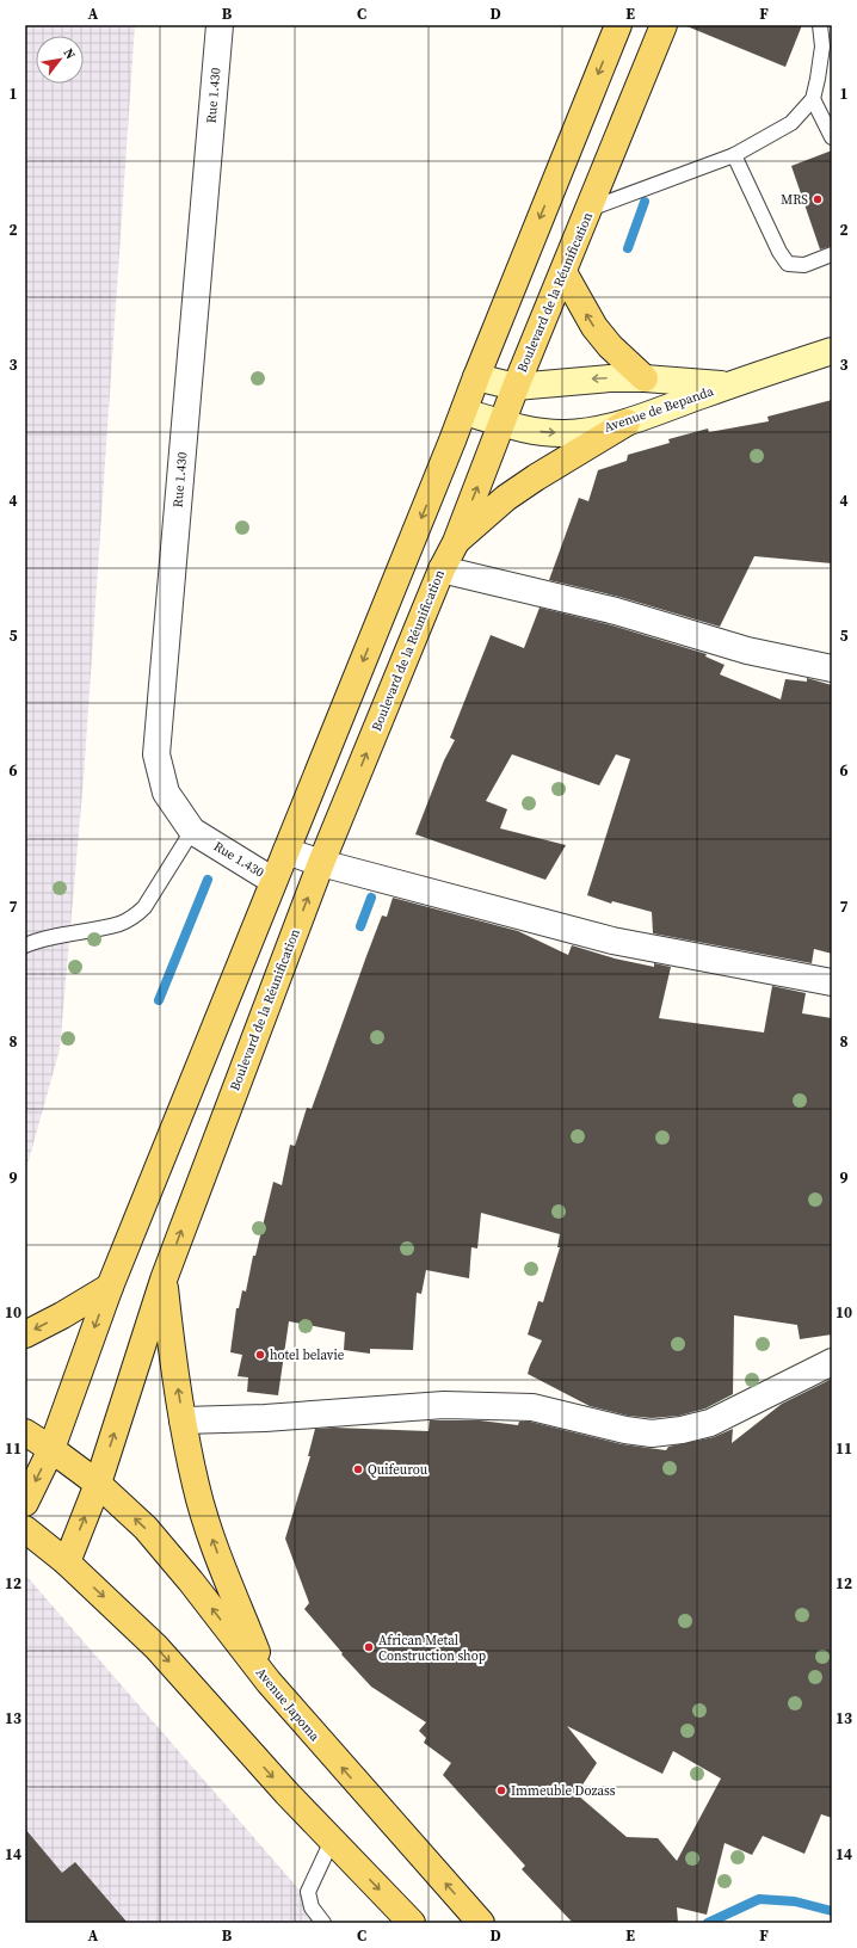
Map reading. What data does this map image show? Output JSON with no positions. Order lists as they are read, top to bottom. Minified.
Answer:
{"streets":{"main road":["Boulevard de la Réunification","Avenue de Bepanda","Avenue Japoma"],"street":["Rue 1.430"]},"crossings":[["Boulevard de la Réunification","Avenue de Bepanda"],["Boulevard de la Réunification","Avenue Japoma"]],"places":["MRS","hotel belavie","Quifeurou","African Metal Construction shop","Immeuble Dozass"],"north":"top right","grid":{"columns":["A","B","C","D","E","F"],"rows":["1","2","3","4","5","6","7","8","9","10","11","12","13","14"]}}
